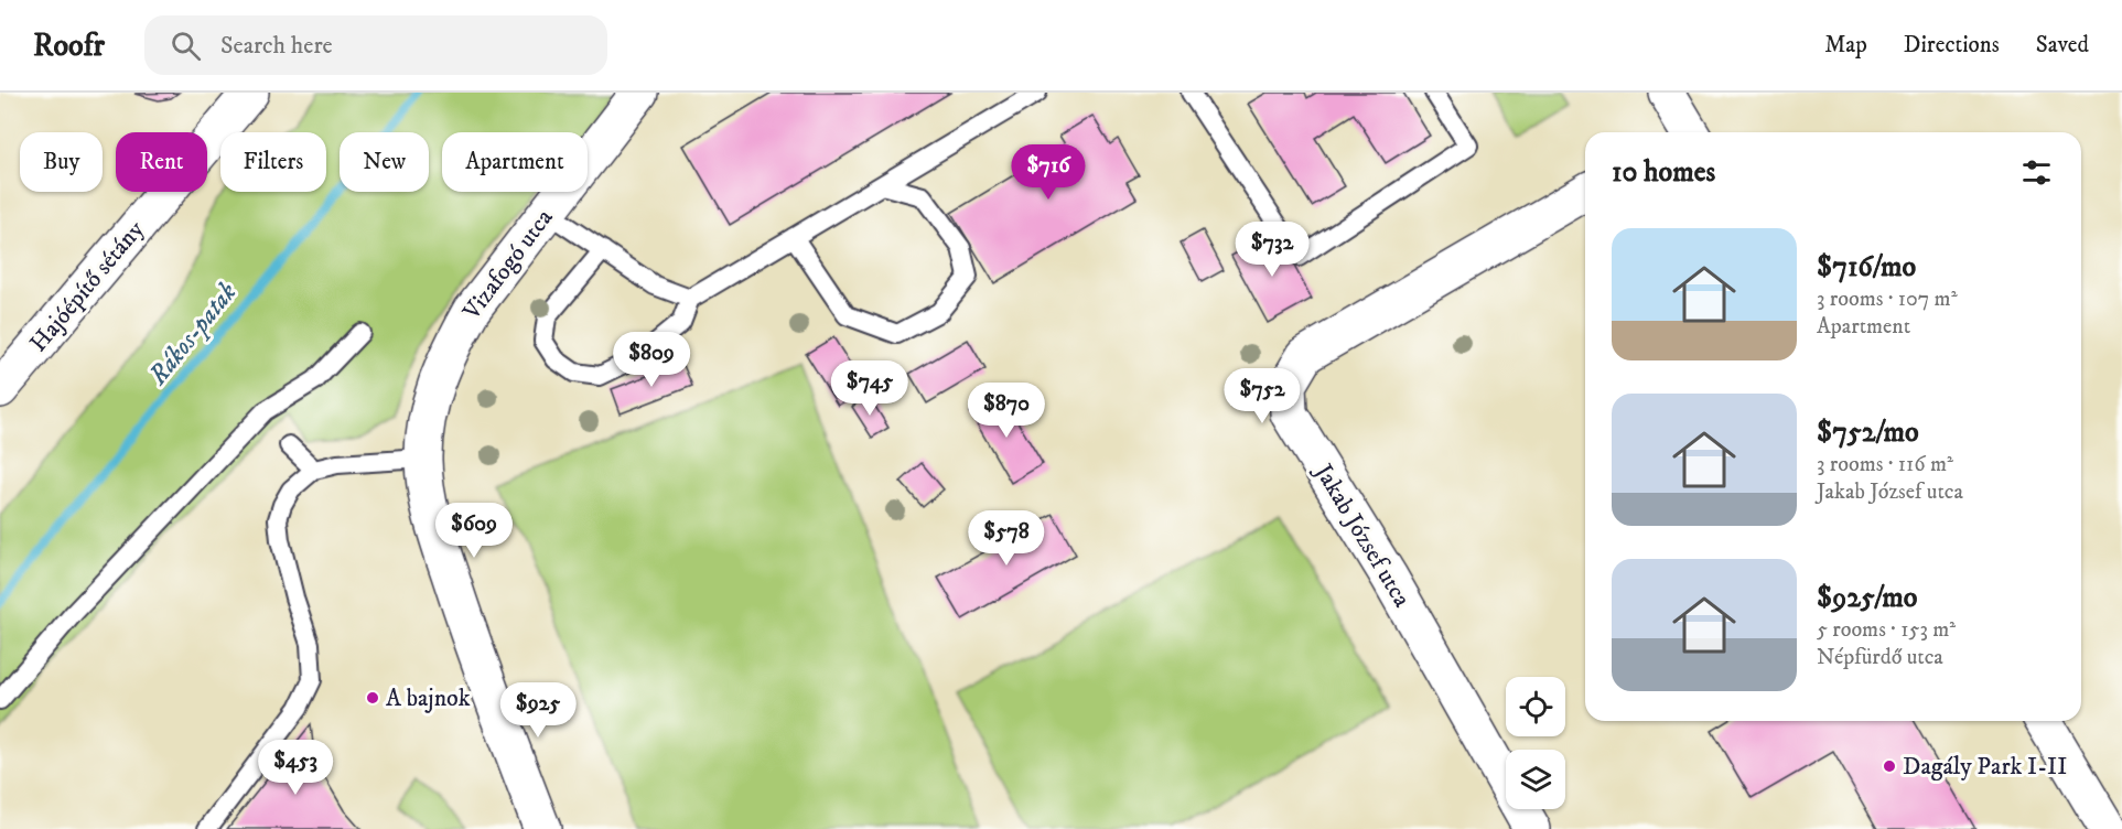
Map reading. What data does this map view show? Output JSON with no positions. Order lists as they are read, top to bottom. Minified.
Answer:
{"streets":{"street":["Vizafogó utca","Hajóépítő sétány","Jakab József utca"]},"water":["Rákos-patak"],"places":["A bajnok","Dagály Park I-II"],"page":{"header":"Roofr","search":"Search here","nav":["Map","Directions","Saved"],"chip":["Buy","Rent","Filters","New","Apartment"],"heading":"10 homes","price":["$716","$732","$809","$745","$752","$870","$609","$578","$925","$453"],"list":[{"name":"$716/mo","note":"3 rooms · 107 m² · Apartment"},{"name":"$752/mo","note":"3 rooms · 116 m² · Jakab József utca"},{"name":"$925/mo","note":"5 rooms · 153 m² · Népfürdő utca"}]}}
